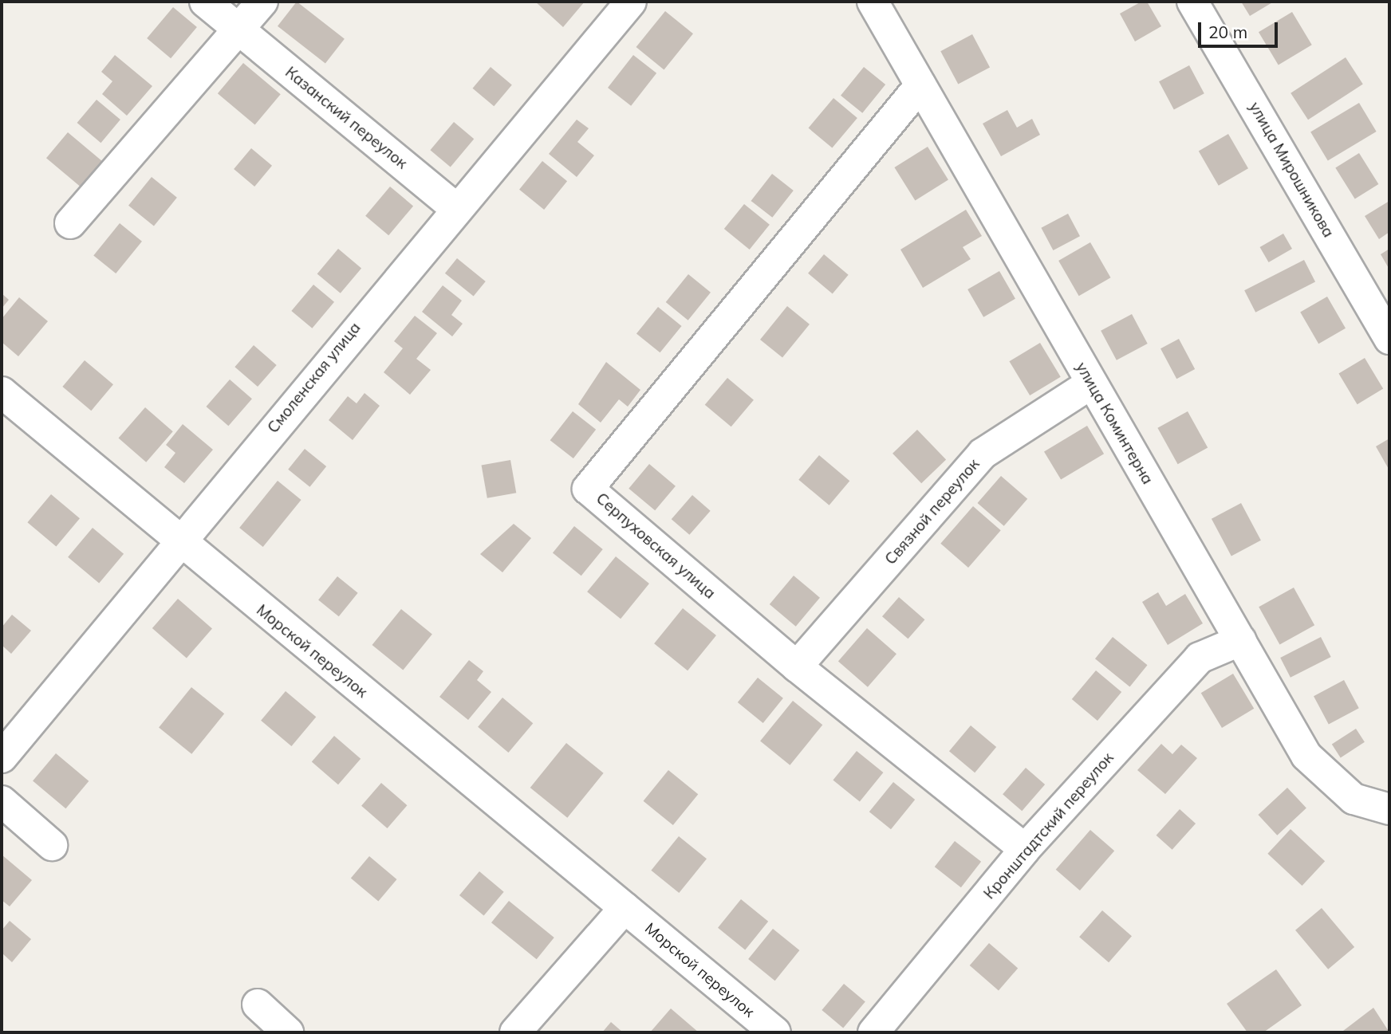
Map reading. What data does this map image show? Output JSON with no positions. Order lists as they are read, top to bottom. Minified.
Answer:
{"streets":{"street":["Казанский переулок","улица Мирошникова","Смоленская улица","улица Коминтерна","Связной переулок","Серпуховская улица","Морской переулок","Кронштадтский переулок"]},"crossings":[["Казанский переулок","Смоленская улица"],["Смоленская улица","Морской переулок"],["улица Коминтерна","Связной переулок"],["улица Коминтерна","Серпуховская улица"],["улица Коминтерна","Кронштадтский переулок"],["Связной переулок","Серпуховская улица"],["Серпуховская улица","Кронштадтский переулок"]],"scale_bar":"20 m"}
